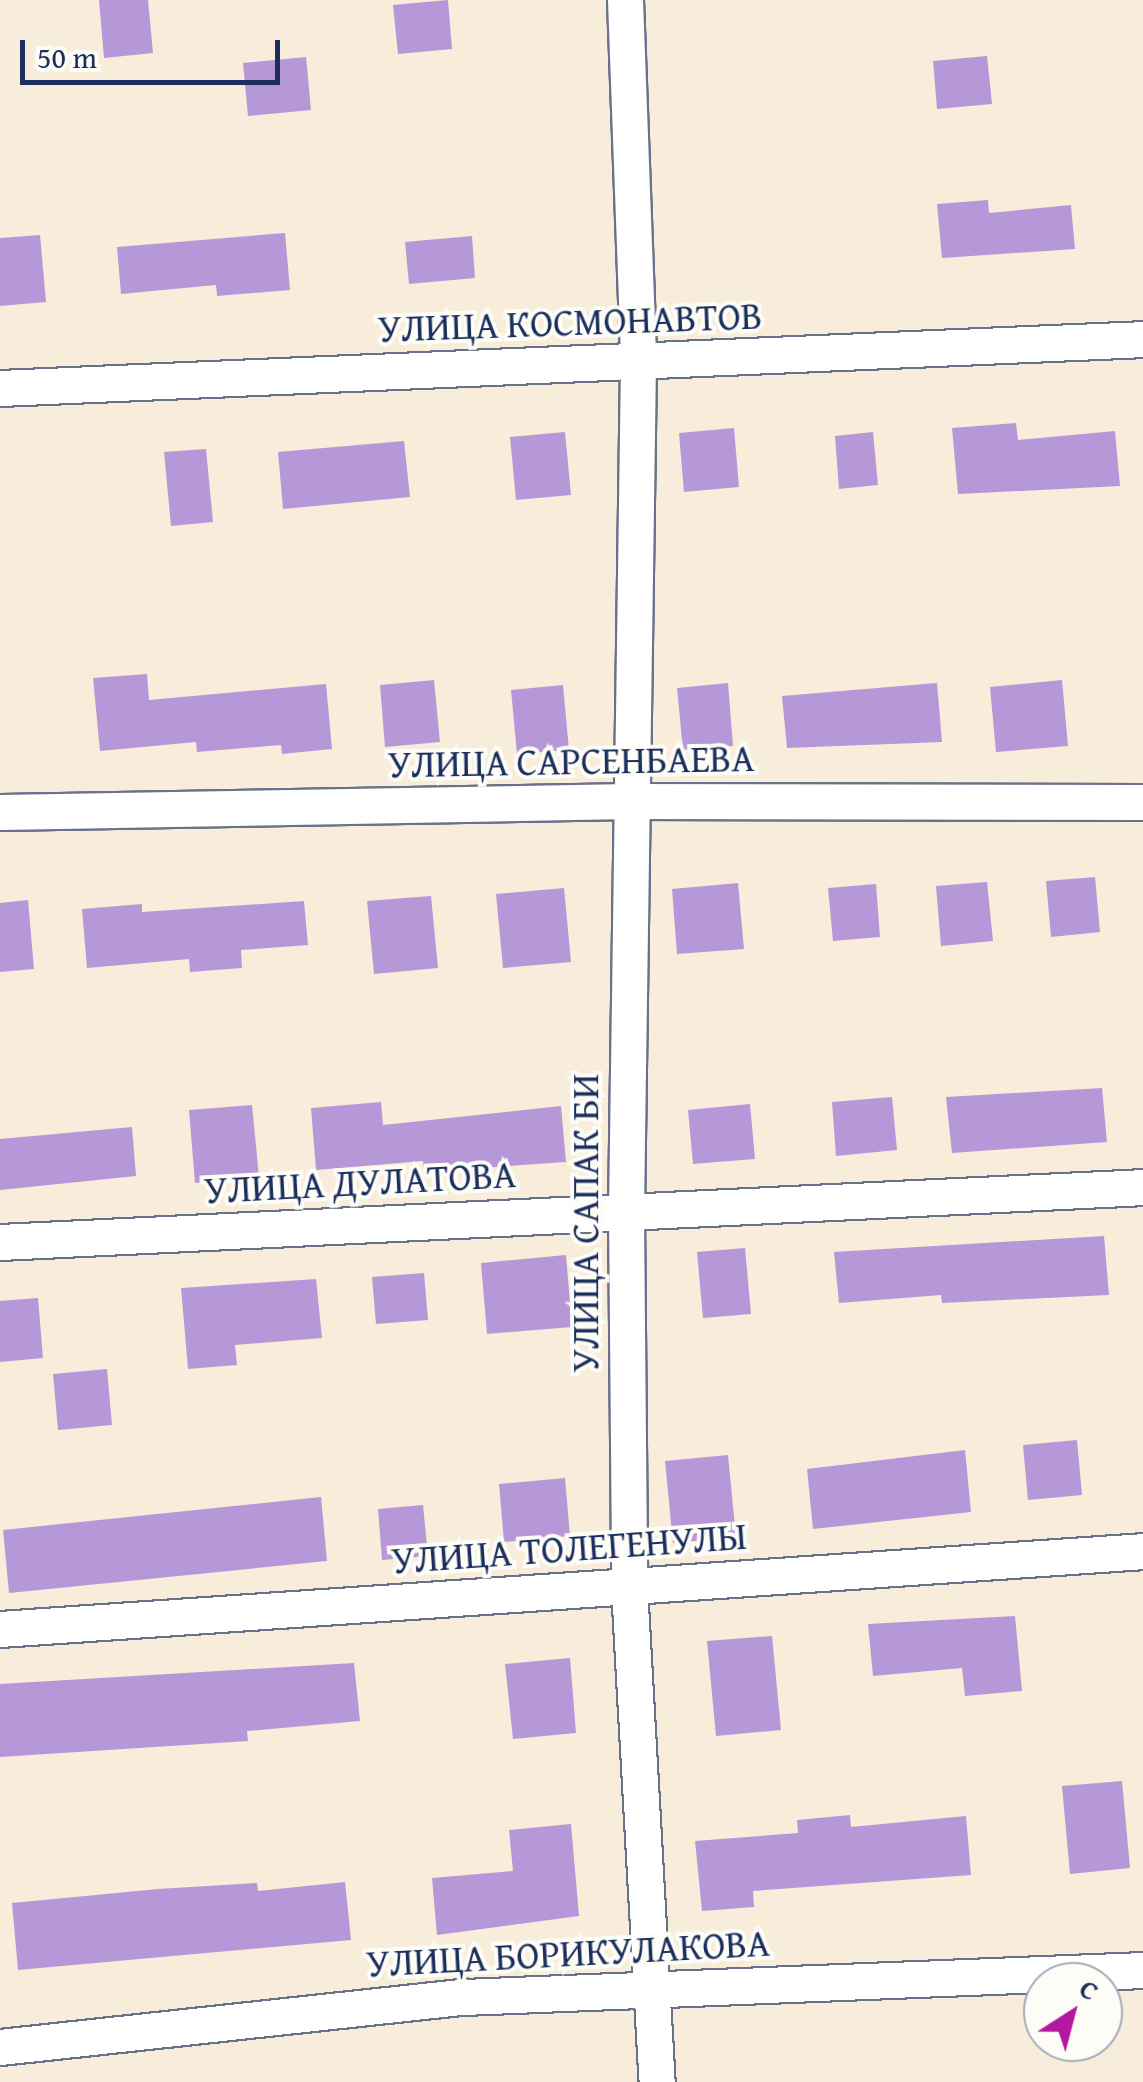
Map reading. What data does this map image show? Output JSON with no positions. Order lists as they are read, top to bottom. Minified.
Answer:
{"streets":{"street":["УЛИЦА КОСМОНАВТОВ","УЛИЦА САРСЕНБАЕВА","УЛИЦА ДУЛАТОВА","УЛИЦА САПАК БИ","УЛИЦА ТОЛЕГЕНУЛЫ","УЛИЦА БОРИКУЛАКОВА"]},"crossings":[["УЛИЦА КОСМОНАВТОВ","УЛИЦА САПАК БИ"],["УЛИЦА САРСЕНБАЕВА","УЛИЦА САПАК БИ"],["УЛИЦА ДУЛАТОВА","УЛИЦА САПАК БИ"],["УЛИЦА САПАК БИ","УЛИЦА ТОЛЕГЕНУЛЫ"],["УЛИЦА САПАК БИ","УЛИЦА БОРИКУЛАКОВА"]],"scale_bar":"50 m","north":"top right"}
